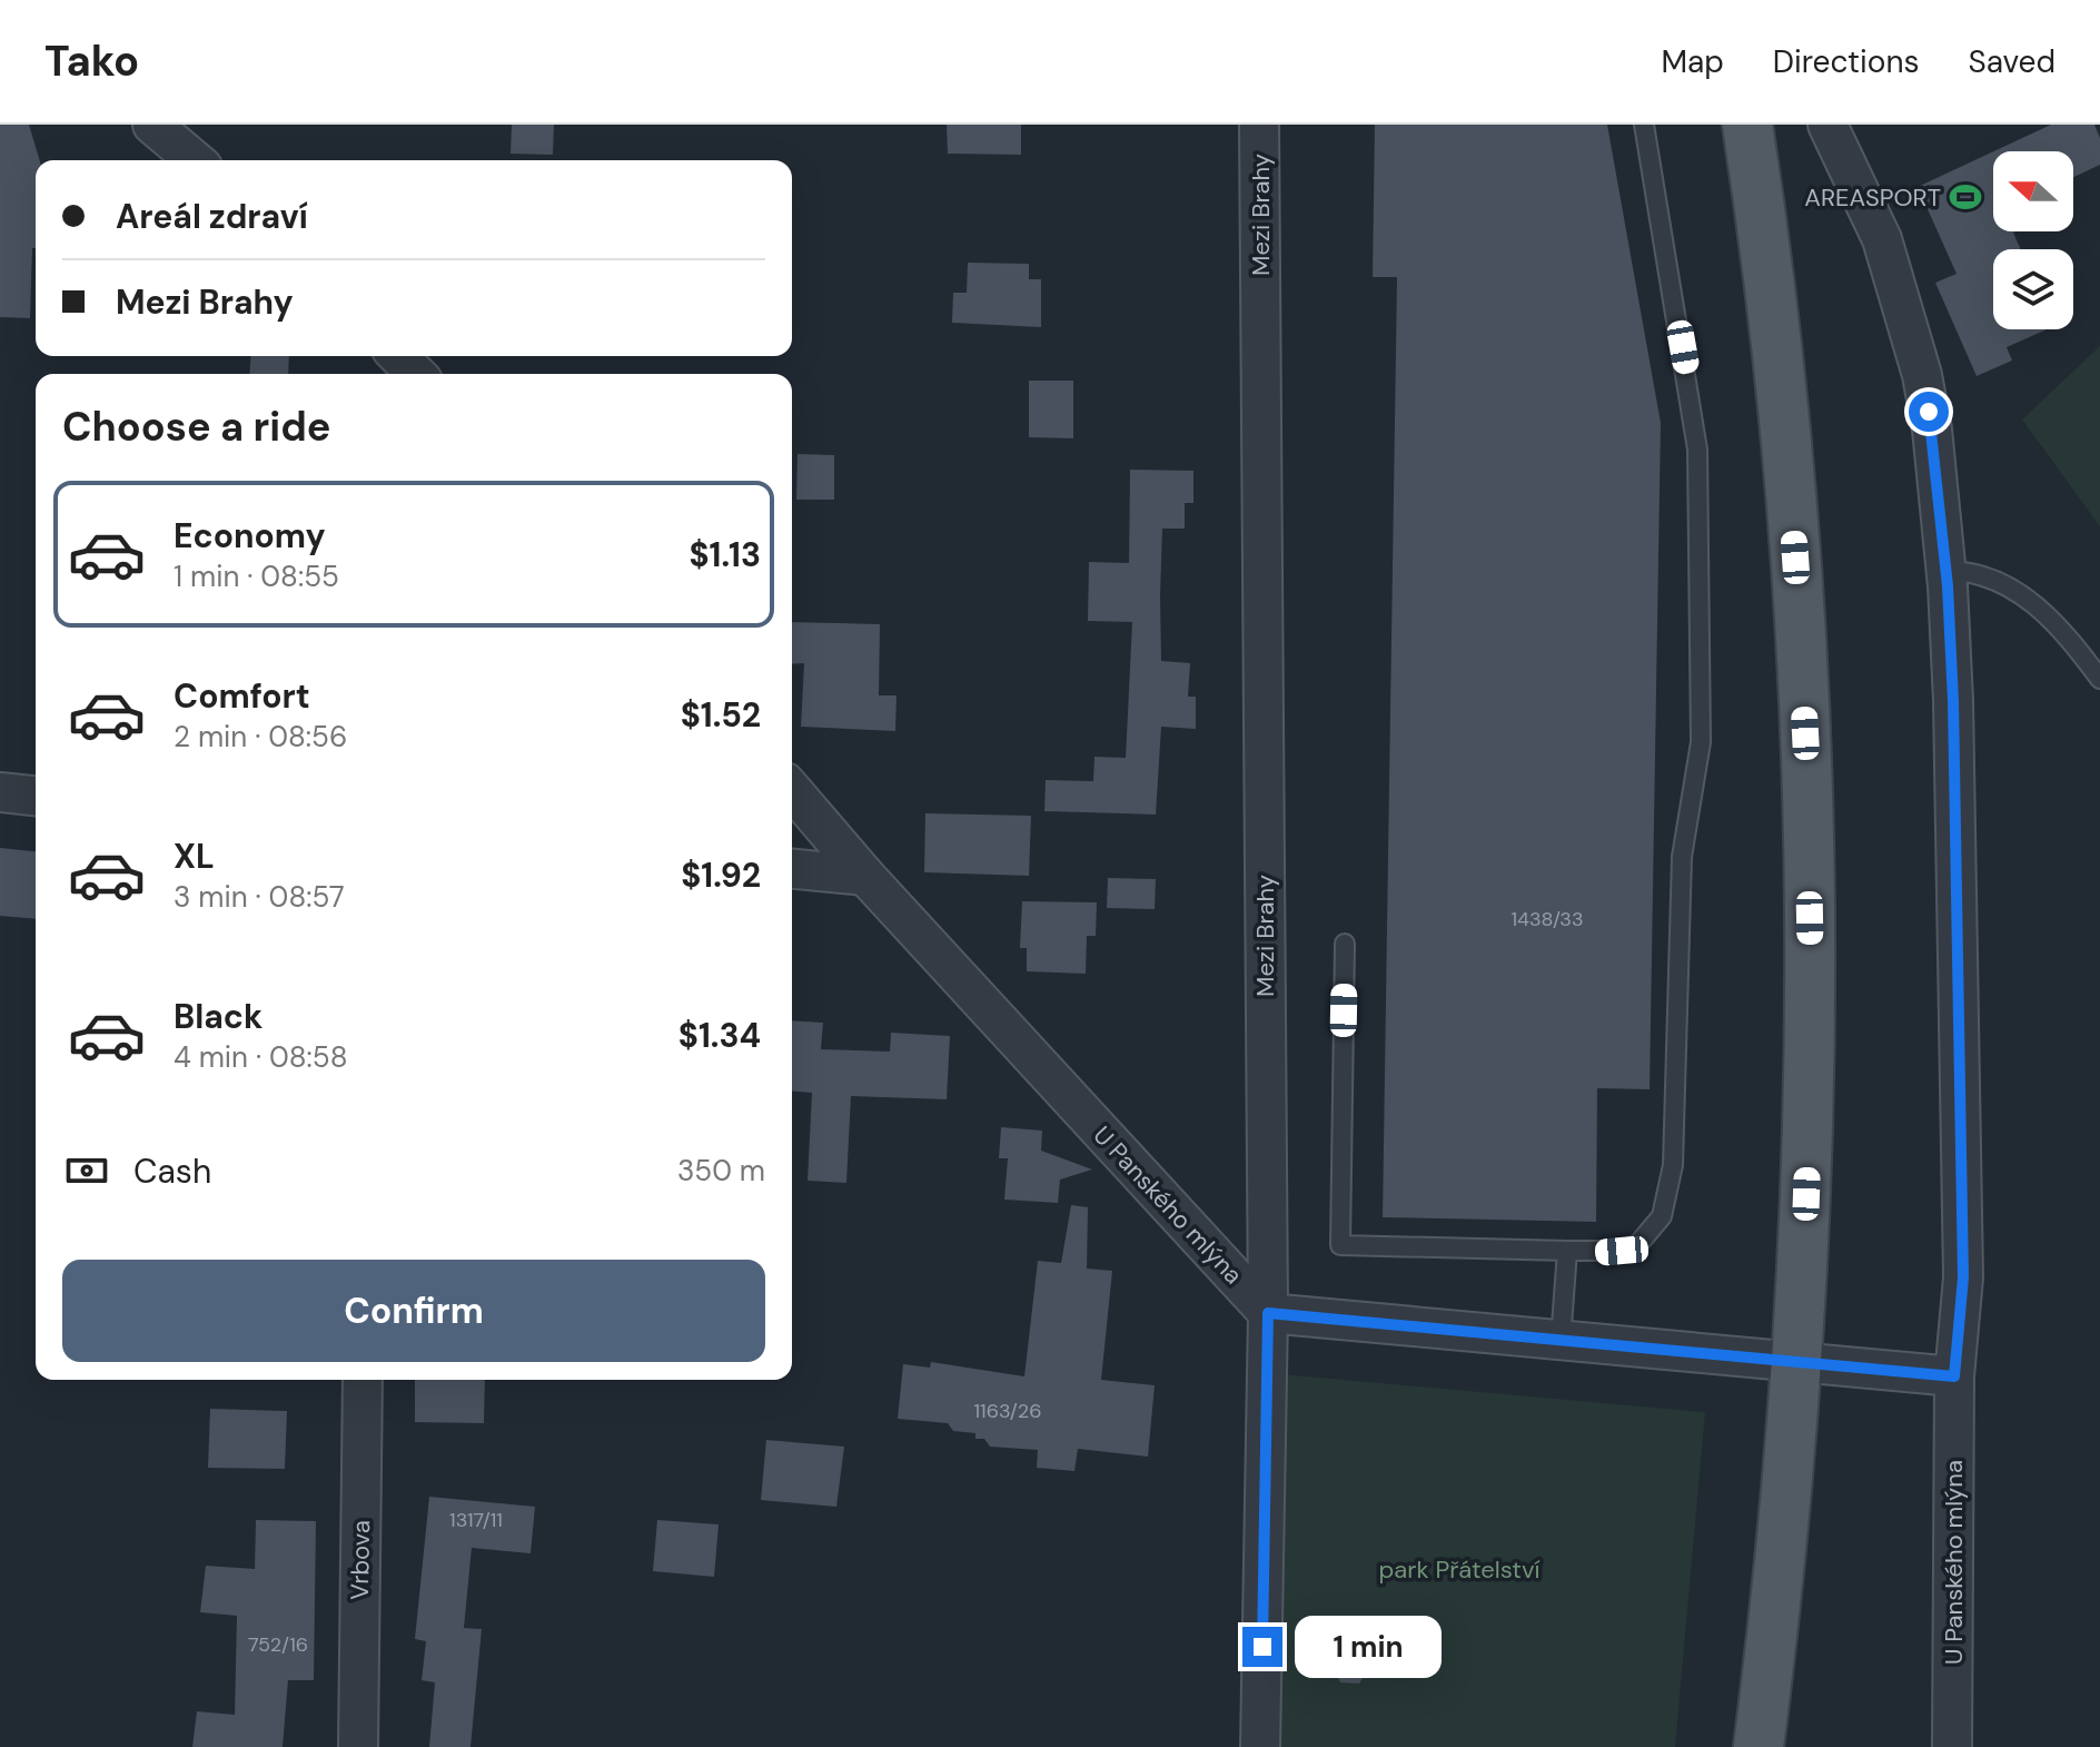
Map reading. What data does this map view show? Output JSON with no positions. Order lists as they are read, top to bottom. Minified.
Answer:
{"streets":{"street":["Mezi Brahy","U Panského mlýna","Vrbova"]},"crossings":[["Mezi Brahy","U Panského mlýna"]],"parks":["park Přátelství"],"places":{"sports":["AREASPORT"]},"house_numbers":["1438/33","1163/26","1317/11","752/16"],"north":"left","page":{"header":"Tako","nav":["Map","Directions","Saved"],"banner":["Areál zdraví","Mezi Brahy"],"heading":"Choose a ride","list":[{"name":"Economy","note":"1 min · 08:55","value":"$1.13"},{"name":"Comfort","note":"2 min · 08:56","value":"$1.52"},{"name":"XL","note":"3 min · 08:57","value":"$1.92"},{"name":"Black","note":"4 min · 08:58","value":"$1.34"}],"pay":["Cash","350 m"],"buttons":"Confirm","bubble":"1 min"}}
